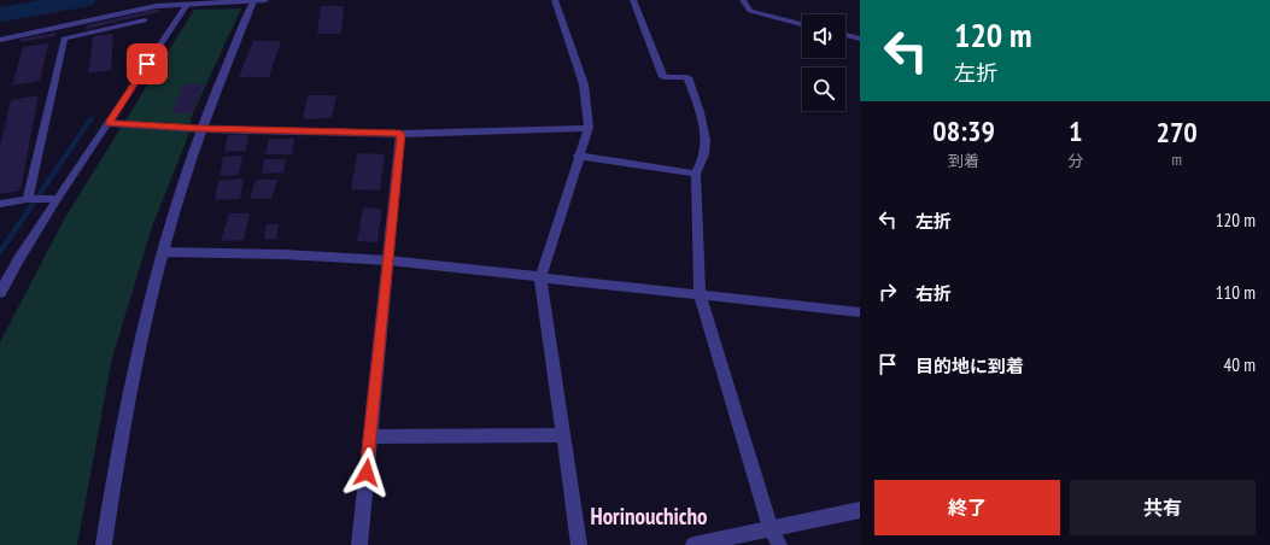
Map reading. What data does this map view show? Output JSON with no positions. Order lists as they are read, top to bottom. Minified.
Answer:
{"districts":["Horinouchicho"],"page":{"turn":["120 m","左折"],"eta":["08:39","到着","1","分","270","m"],"list":[{"name":"左折","value":"120 m"},{"name":"右折","value":"110 m"},{"name":"目的地に到着","value":"40 m"}],"buttons":["終了","共有"]}}
